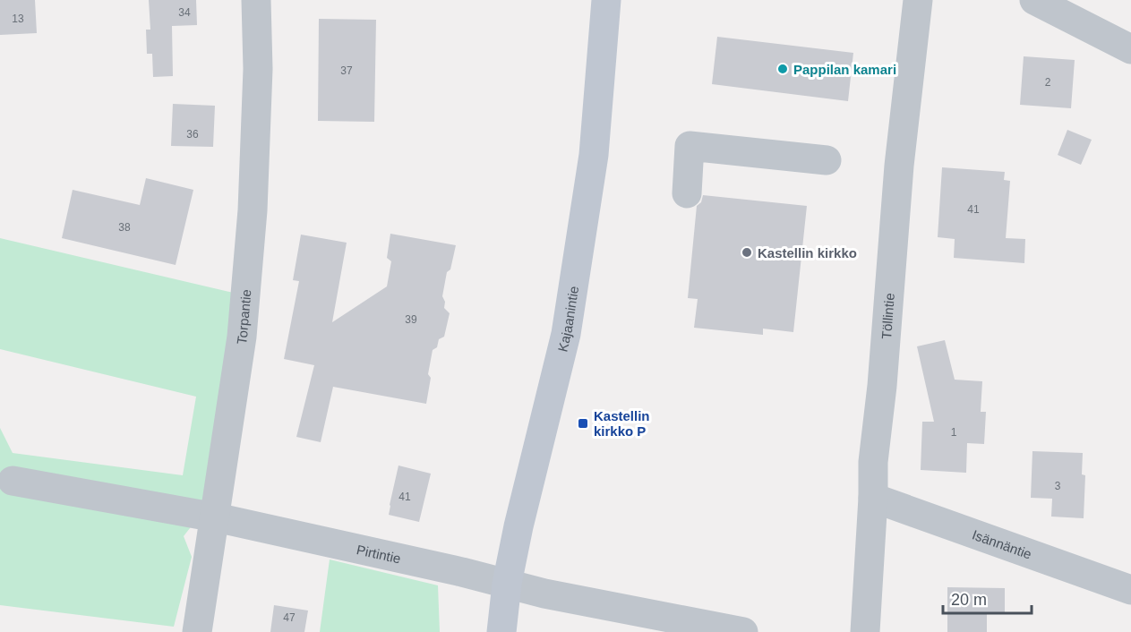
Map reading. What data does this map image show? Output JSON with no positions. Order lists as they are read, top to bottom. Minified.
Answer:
{"streets":{"main road":["Kajaanintie"],"street":["Töllintie","Torpantie","Isännäntie","Pirtintie"]},"crossings":[["Töllintie","Isännäntie"],["Torpantie","Pirtintie"],["Kajaanintie","Pirtintie"]],"places":{"other":["Pappilan kamari","Kastellin kirkko"],"transit":["Kastellin kirkko P"]},"house_numbers":["34","13","37","2","36","41","38","39","1","3","41","47"],"scale_bar":"20 m"}
